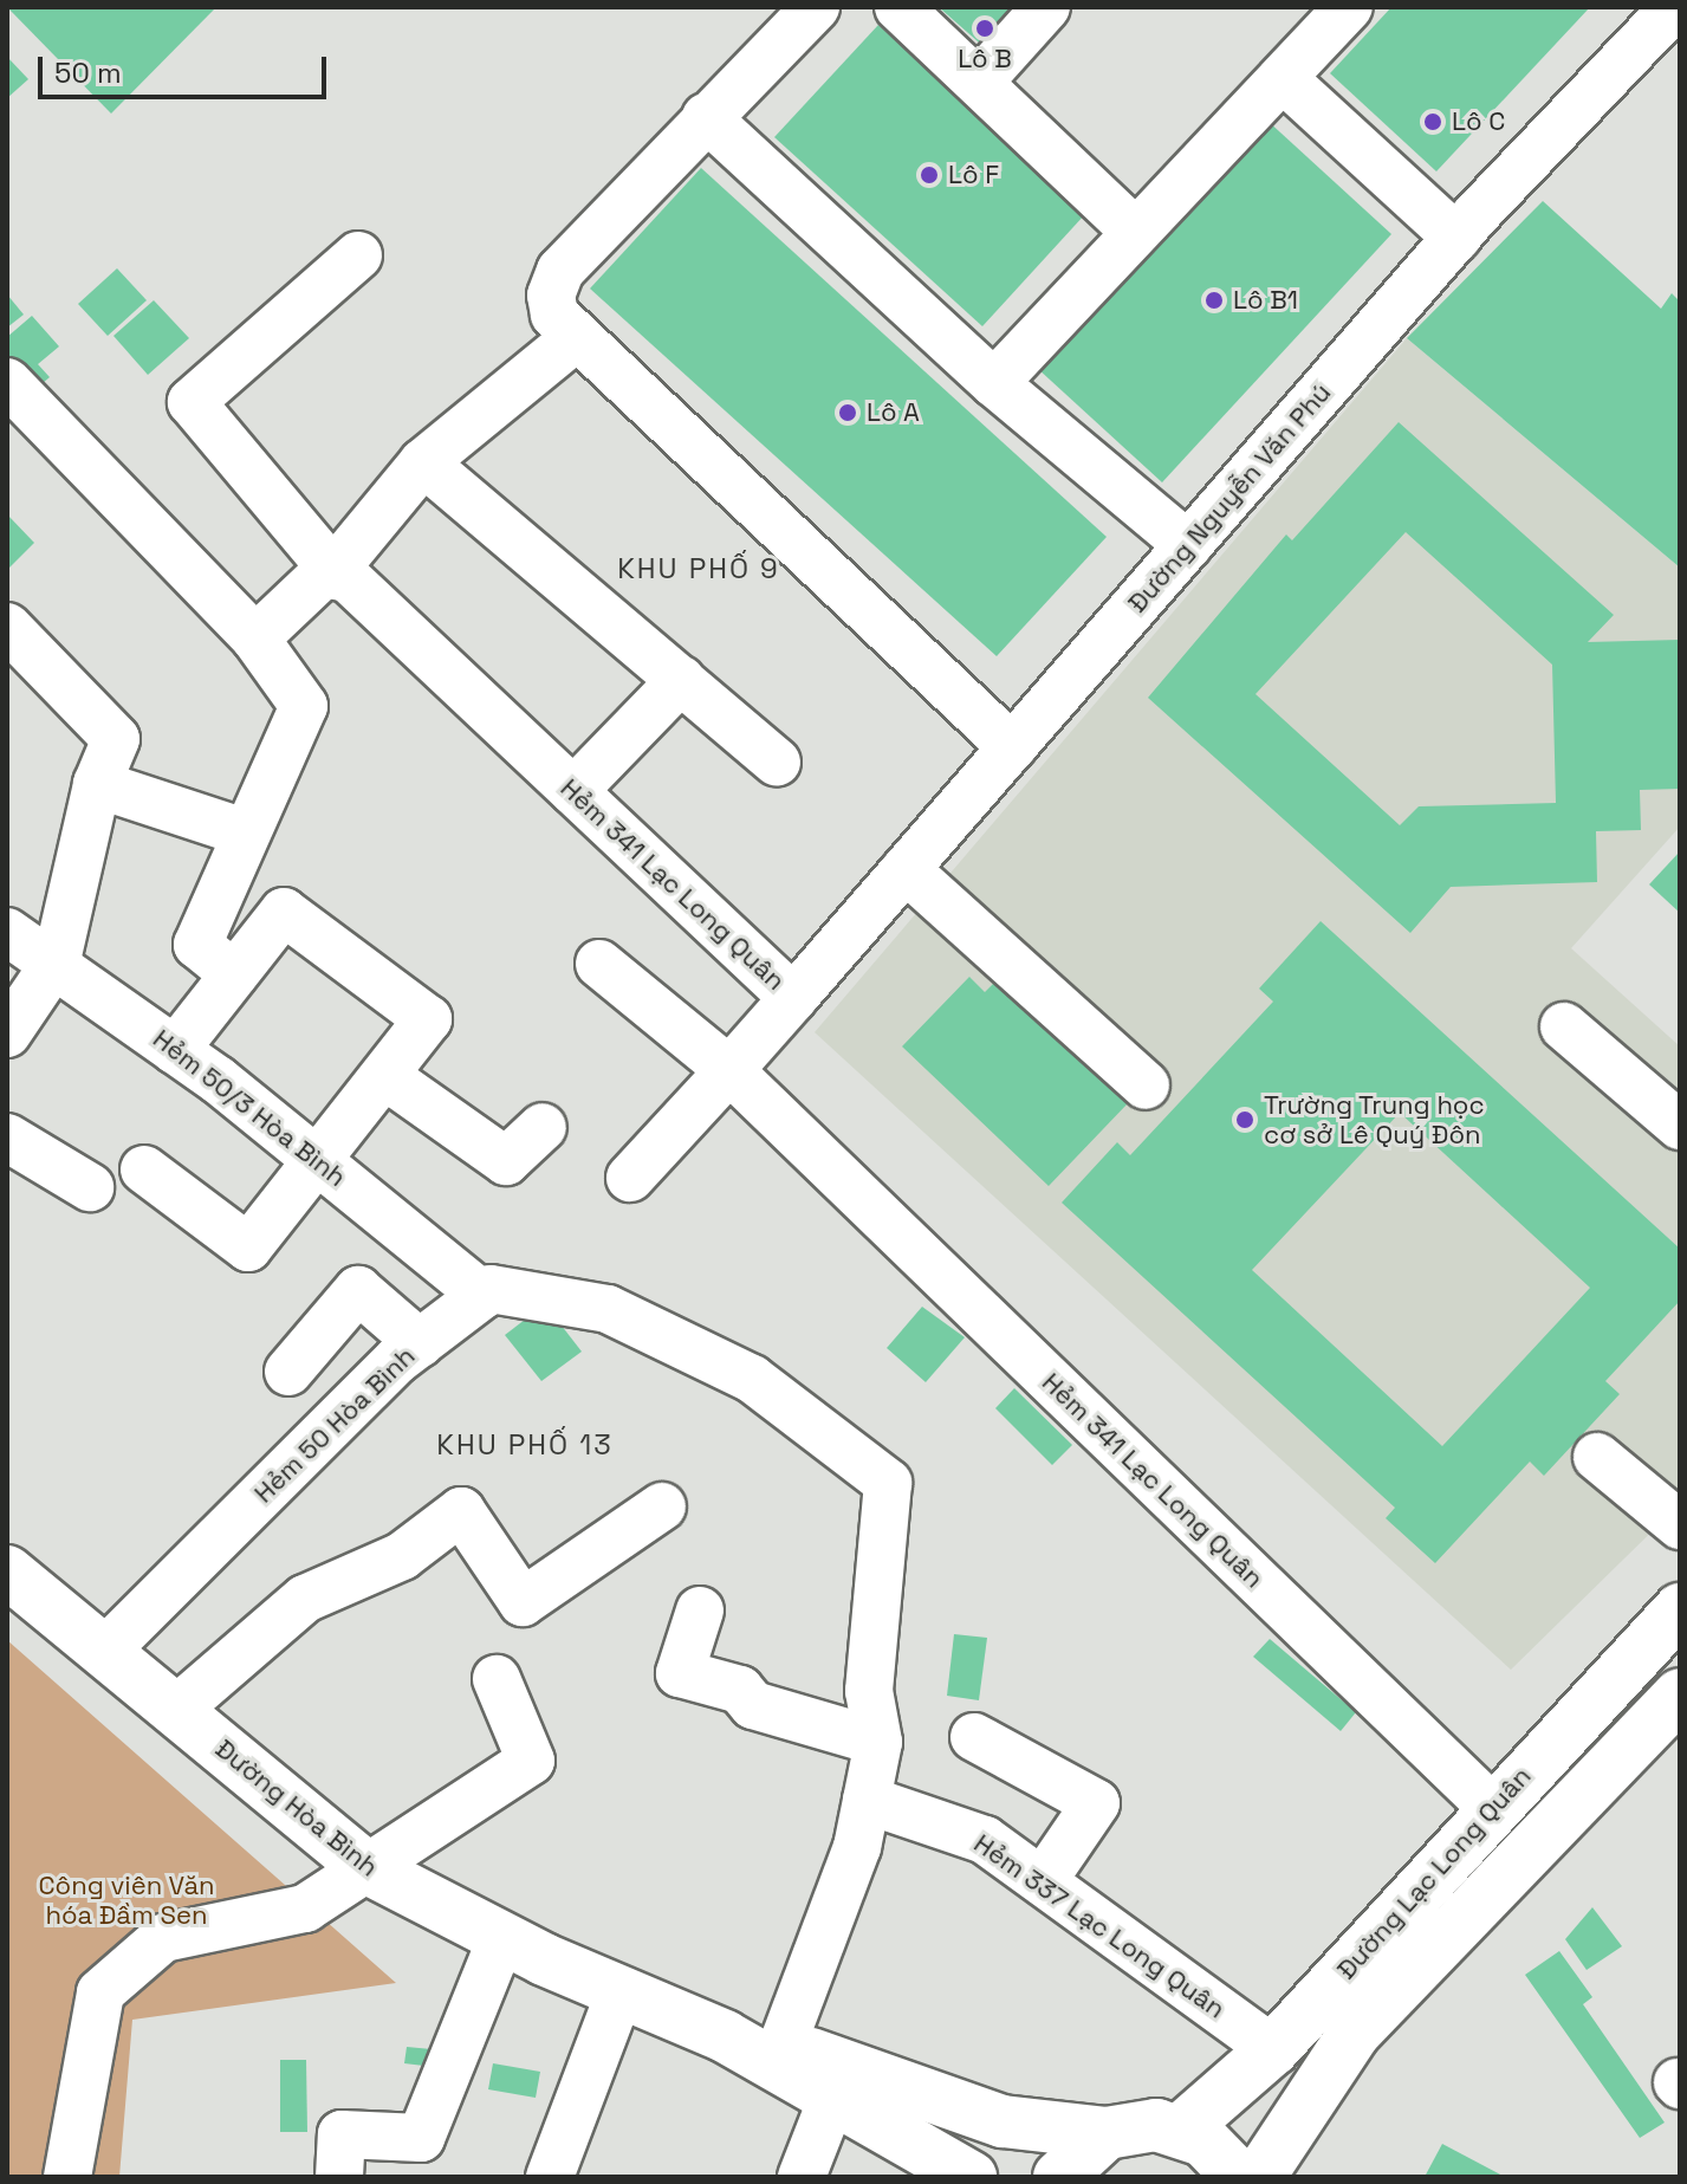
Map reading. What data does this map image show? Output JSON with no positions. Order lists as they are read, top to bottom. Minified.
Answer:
{"streets":{"main road":["Đường Hòa Bình","Đường Lạc Long Quân"],"street":["Đường Nguyễn Văn Phú","Hẻm 341 Lạc Long Quân","Hẻm 50/3 Hòa Bình","Hẻm 50 Hòa Bình","Hẻm 337 Lạc Long Quân"]},"crossings":[["Đường Nguyễn Văn Phú","Hẻm 341 Lạc Long Quân"],["Hẻm 341 Lạc Long Quân","Đường Lạc Long Quân"],["Hẻm 50/3 Hòa Bình","Hẻm 50 Hòa Bình"],["Hẻm 50 Hòa Bình","Đường Hòa Bình"],["Đường Hòa Bình","Đường Lạc Long Quân"],["Đường Lạc Long Quân","Hẻm 337 Lạc Long Quân"]],"districts":["KHU PHỐ 9","KHU PHỐ 13"],"parks":["Công viên Văn hóa Đầm Sen"],"places":["Lô B","Lô C","Lô F","Lô B1","Lô A","Trường Trung học cơ sở Lê Quý Đôn"],"scale_bar":"50 m"}
